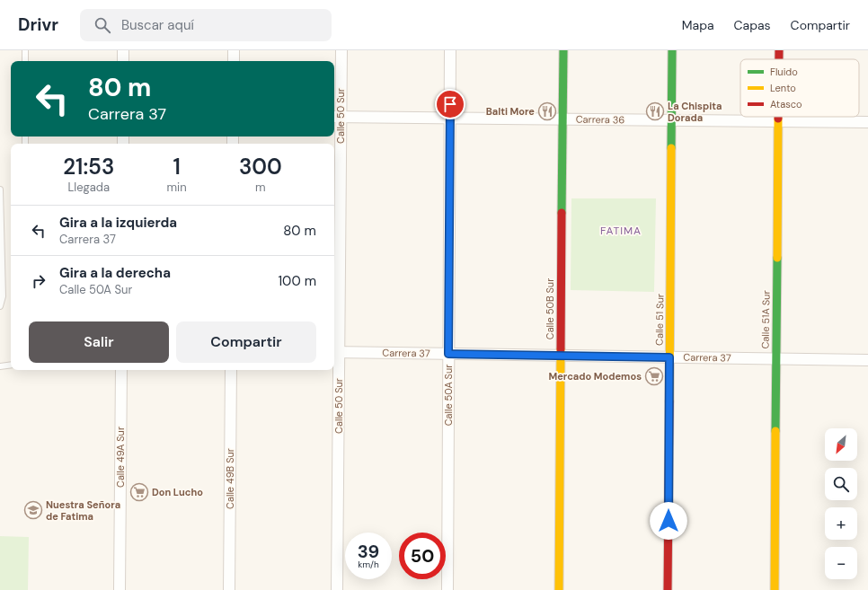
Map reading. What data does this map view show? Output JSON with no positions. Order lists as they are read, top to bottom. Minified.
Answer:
{"streets":{"main road":["Calle 50B Sur","Calle 51 Sur","Calle 51A Sur"],"street":["Calle 50 Sur","Carrera 36","Carrera 37","Calle 50A Sur","Calle 49A Sur","Calle 49B Sur"]},"crossings":[["Calle 50 Sur","Carrera 36"],["Calle 50 Sur","Carrera 37"],["Carrera 36","Calle 50B Sur"],["Carrera 36","Calle 51 Sur"],["Carrera 36","Calle 51A Sur"],["Carrera 36","Calle 50A Sur"],["Calle 50B Sur","Carrera 37"],["Calle 51 Sur","Carrera 37"],["Calle 51A Sur","Carrera 37"],["Carrera 37","Calle 50A Sur"]],"districts":["FATIMA"],"places":{"restaurant":["Balti More","La Chispita Dorada"],"supermarket":["Mercado Modemos","Don Lucho"],"school or university":["Nuestra Señora de Fatima"]},"legend":["Fluido","Lento","Atasco"],"north":"bottom left","page":{"header":"Drivr","search":"Buscar aquí","nav":["Mapa","Capas","Compartir"],"turn":["80 m","Carrera 37"],"eta":["21:53","Llegada","1","min","300","m"],"list":[{"name":"Gira a la izquierda","note":"Carrera 37","value":"80 m"},{"name":"Gira a la derecha","note":"Calle 50A Sur","value":"100 m"}],"buttons":["Salir","Compartir"],"map_buttons":["+","−"],"speed":"39 km/h","limit":"50"}}
